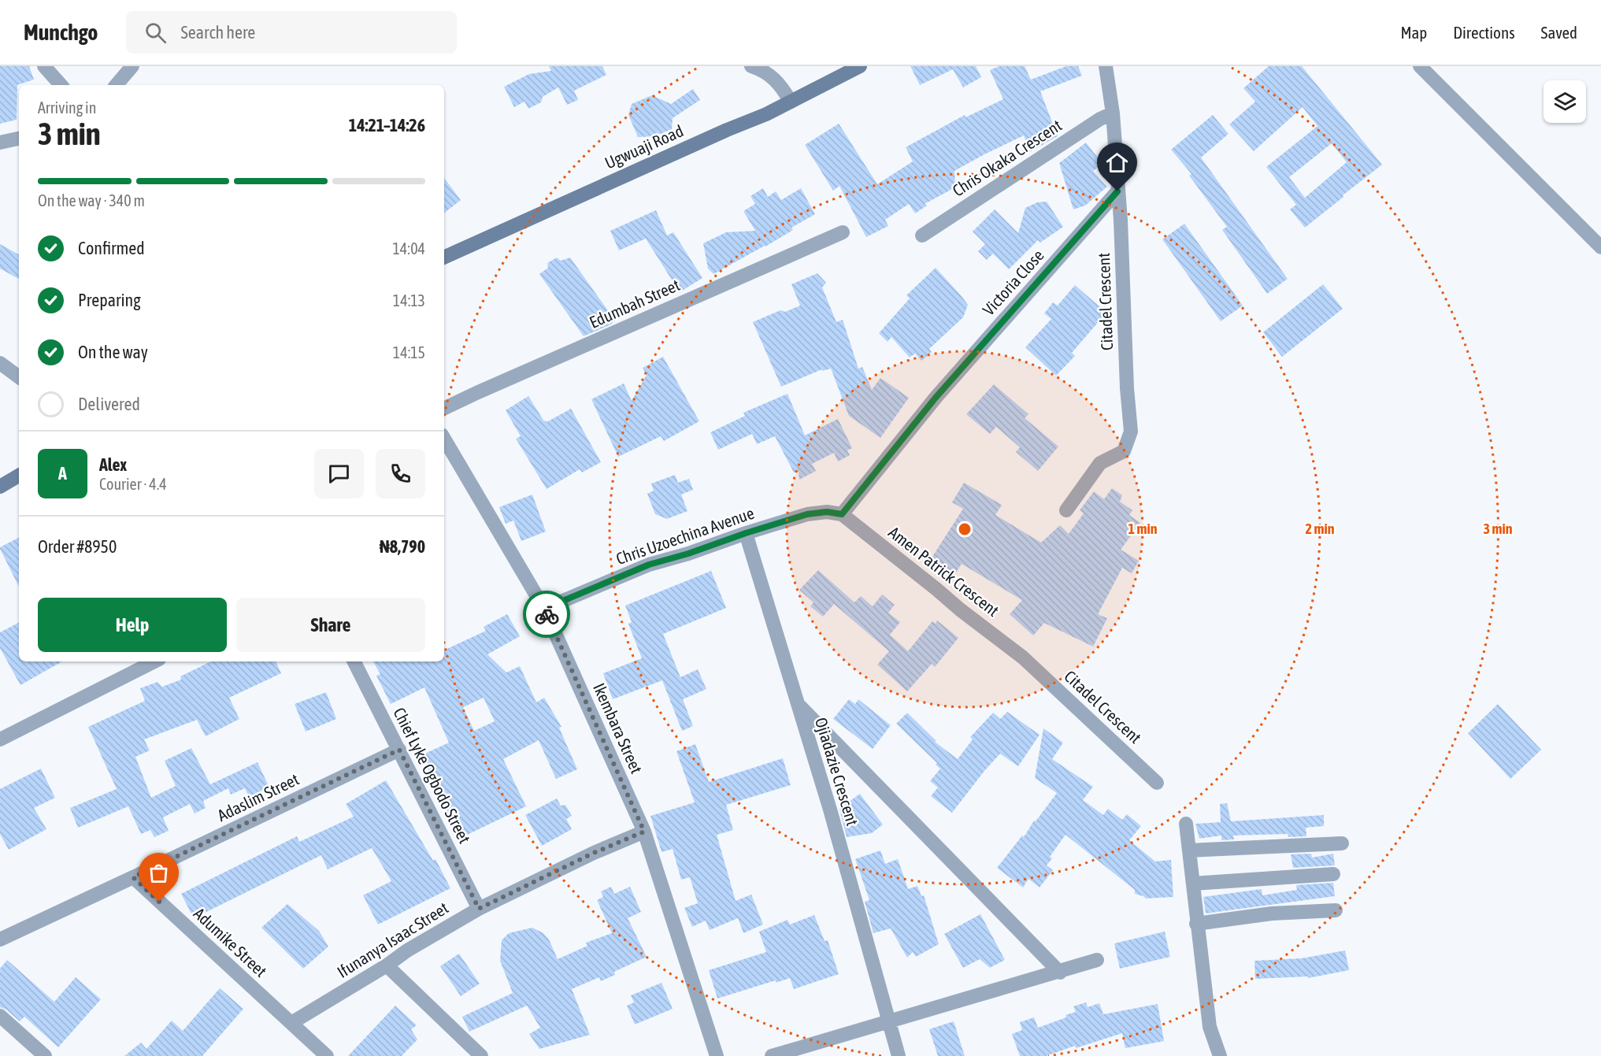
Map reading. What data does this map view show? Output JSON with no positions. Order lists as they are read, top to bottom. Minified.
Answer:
{"streets":{"main road":["Ugwuaji Road"],"street":["Chris Okaka Crescent","Victoria Close","Citadel Crescent","Edumbah Street","Chris Uzoechina Avenue","Amen Patrick Crescent","Ikembara Street","Ojiadazie Crescent","Chief Lyke Ogbodo Street","Adaslim Street","Ifunanya Isaac Street","Adumike Street"]},"crossings":[["Chris Okaka Crescent","Citadel Crescent"],["Victoria Close","Citadel Crescent"],["Victoria Close","Chris Uzoechina Avenue"],["Victoria Close","Amen Patrick Crescent"],["Citadel Crescent","Amen Patrick Crescent"],["Chris Uzoechina Avenue","Amen Patrick Crescent"],["Chris Uzoechina Avenue","Ikembara Street"],["Chris Uzoechina Avenue","Ojiadazie Crescent"],["Ikembara Street","Ifunanya Isaac Street"],["Chief Lyke Ogbodo Street","Adaslim Street"],["Chief Lyke Ogbodo Street","Ifunanya Isaac Street"],["Adaslim Street","Adumike Street"],["Ifunanya Isaac Street","Adumike Street"]],"page":{"header":"Munchgo","search":"Search here","nav":["Map","Directions","Saved"],"heading":["3 min","Arriving in","14:21–14:26"],"panel":["Alex","Courier · 4.4","Order #8950","₦8,790"],"bar":"On the way · 340 m","list":[["Confirmed","14:04"],["Preparing","14:13"],["On the way","14:15"],"Delivered"],"round":"A","buttons":["Help","Share"]},"rings":["1 min","2 min","3 min"]}
